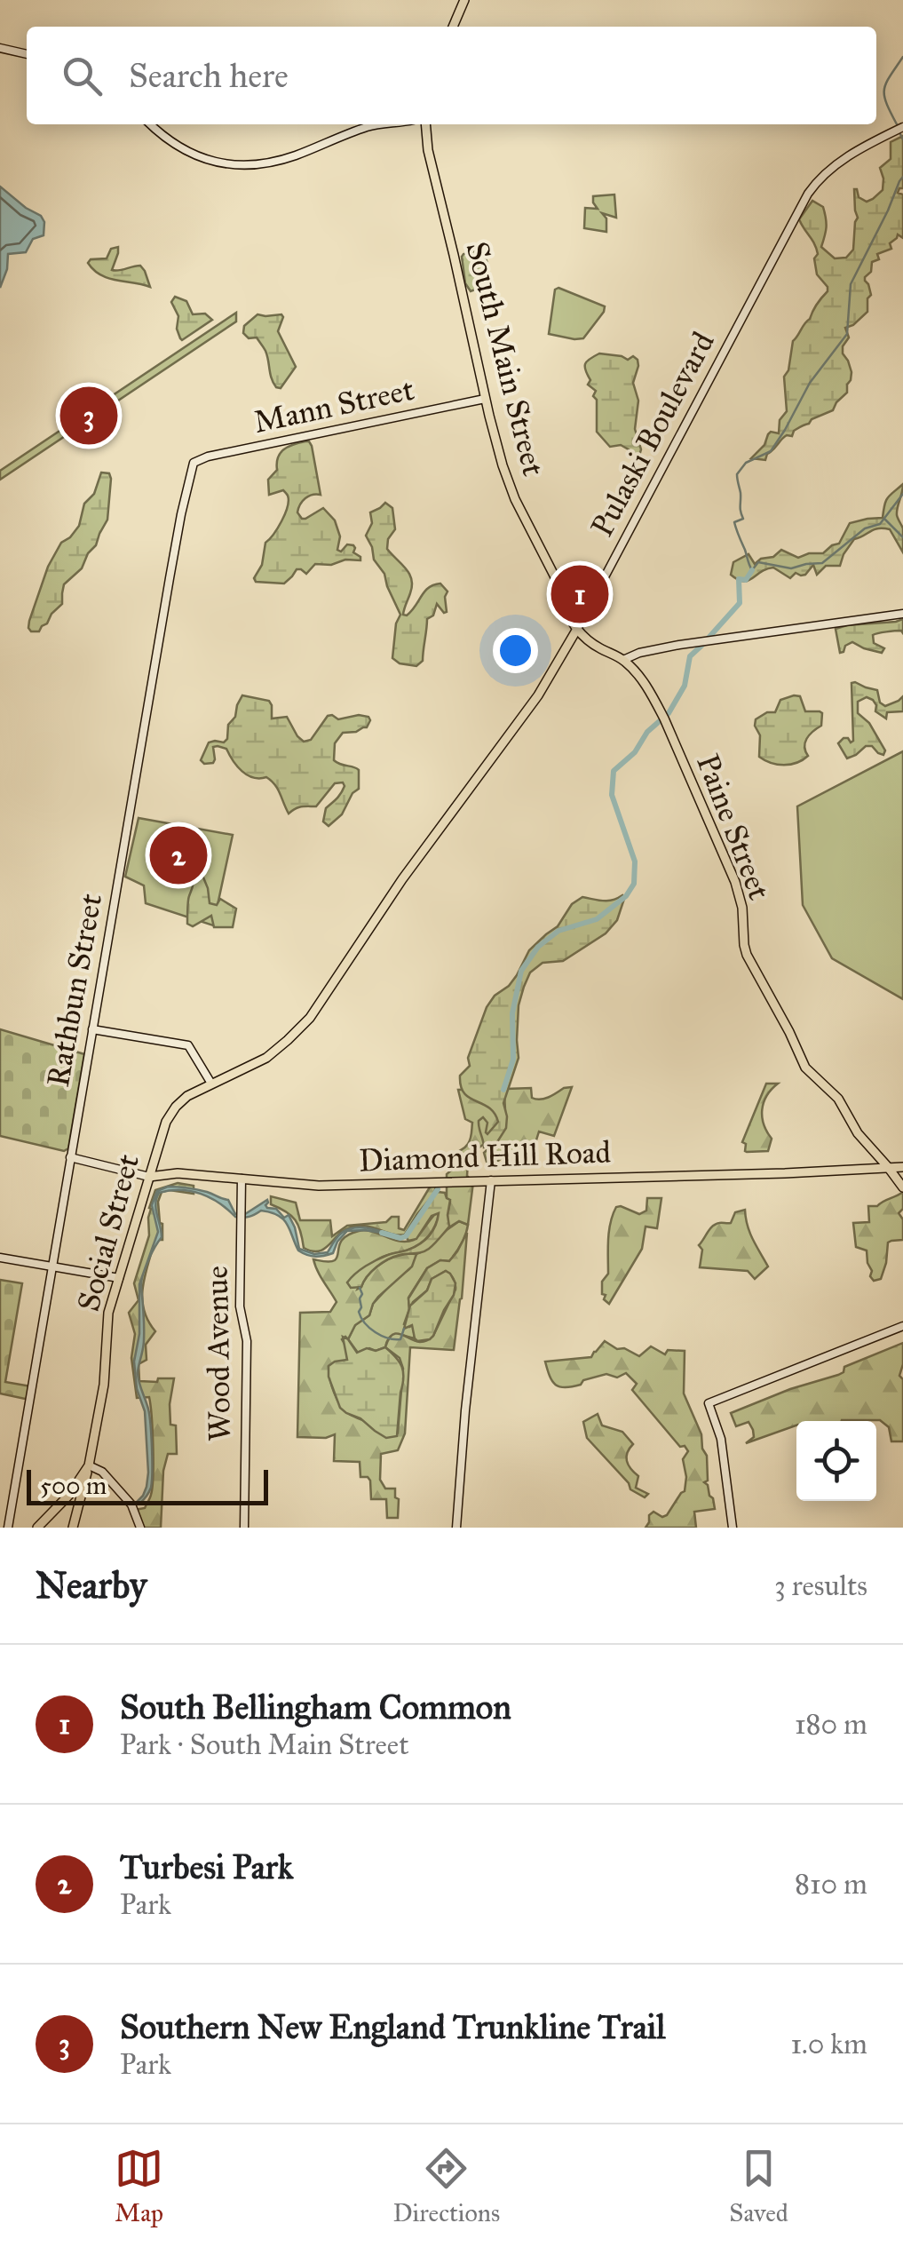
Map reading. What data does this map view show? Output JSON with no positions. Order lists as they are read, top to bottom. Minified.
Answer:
{"streets":{"main road":["South Main Street","Pulaski Boulevard","Paine Street","Diamond Hill Road","Social Street"],"street":["Mann Street","Rathbun Street","Wood Avenue"]},"crossings":[["South Main Street","Mann Street"],["South Main Street","Pulaski Boulevard"],["Mann Street","Rathbun Street"],["Pulaski Boulevard","Social Street"],["Paine Street","Diamond Hill Road"],["Rathbun Street","Diamond Hill Road"],["Diamond Hill Road","Social Street"],["Diamond Hill Road","Wood Avenue"]],"scale_bar":"500 m","page":{"search":"Search here","pins":["3","1","2"],"scale":"500 m","heading":["Nearby","3 results"],"list":[{"mark":"1","name":"South Bellingham Common","note":"Park · South Main Street","value":"180 m"},{"mark":"2","name":"Turbesi Park","note":"Park","value":"810 m"},{"mark":"3","name":"Southern New England Trunkline Trail","note":"Park","value":"1.0 km"}],"nav":["Map","Directions","Saved"]}}
